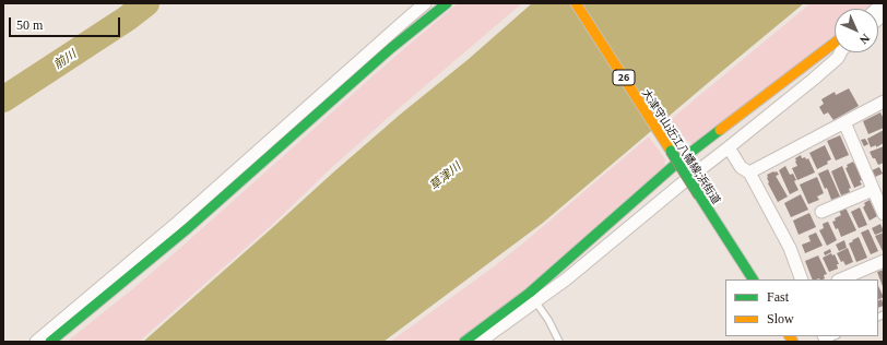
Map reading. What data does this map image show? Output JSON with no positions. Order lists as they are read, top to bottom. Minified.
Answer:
{"streets":{"street":["26","大津守山近江八幡線;浜街道"]},"water":["前川","草津川"],"legend":["Fast","Slow"],"scale_bar":"50 m","north":"bottom right"}
